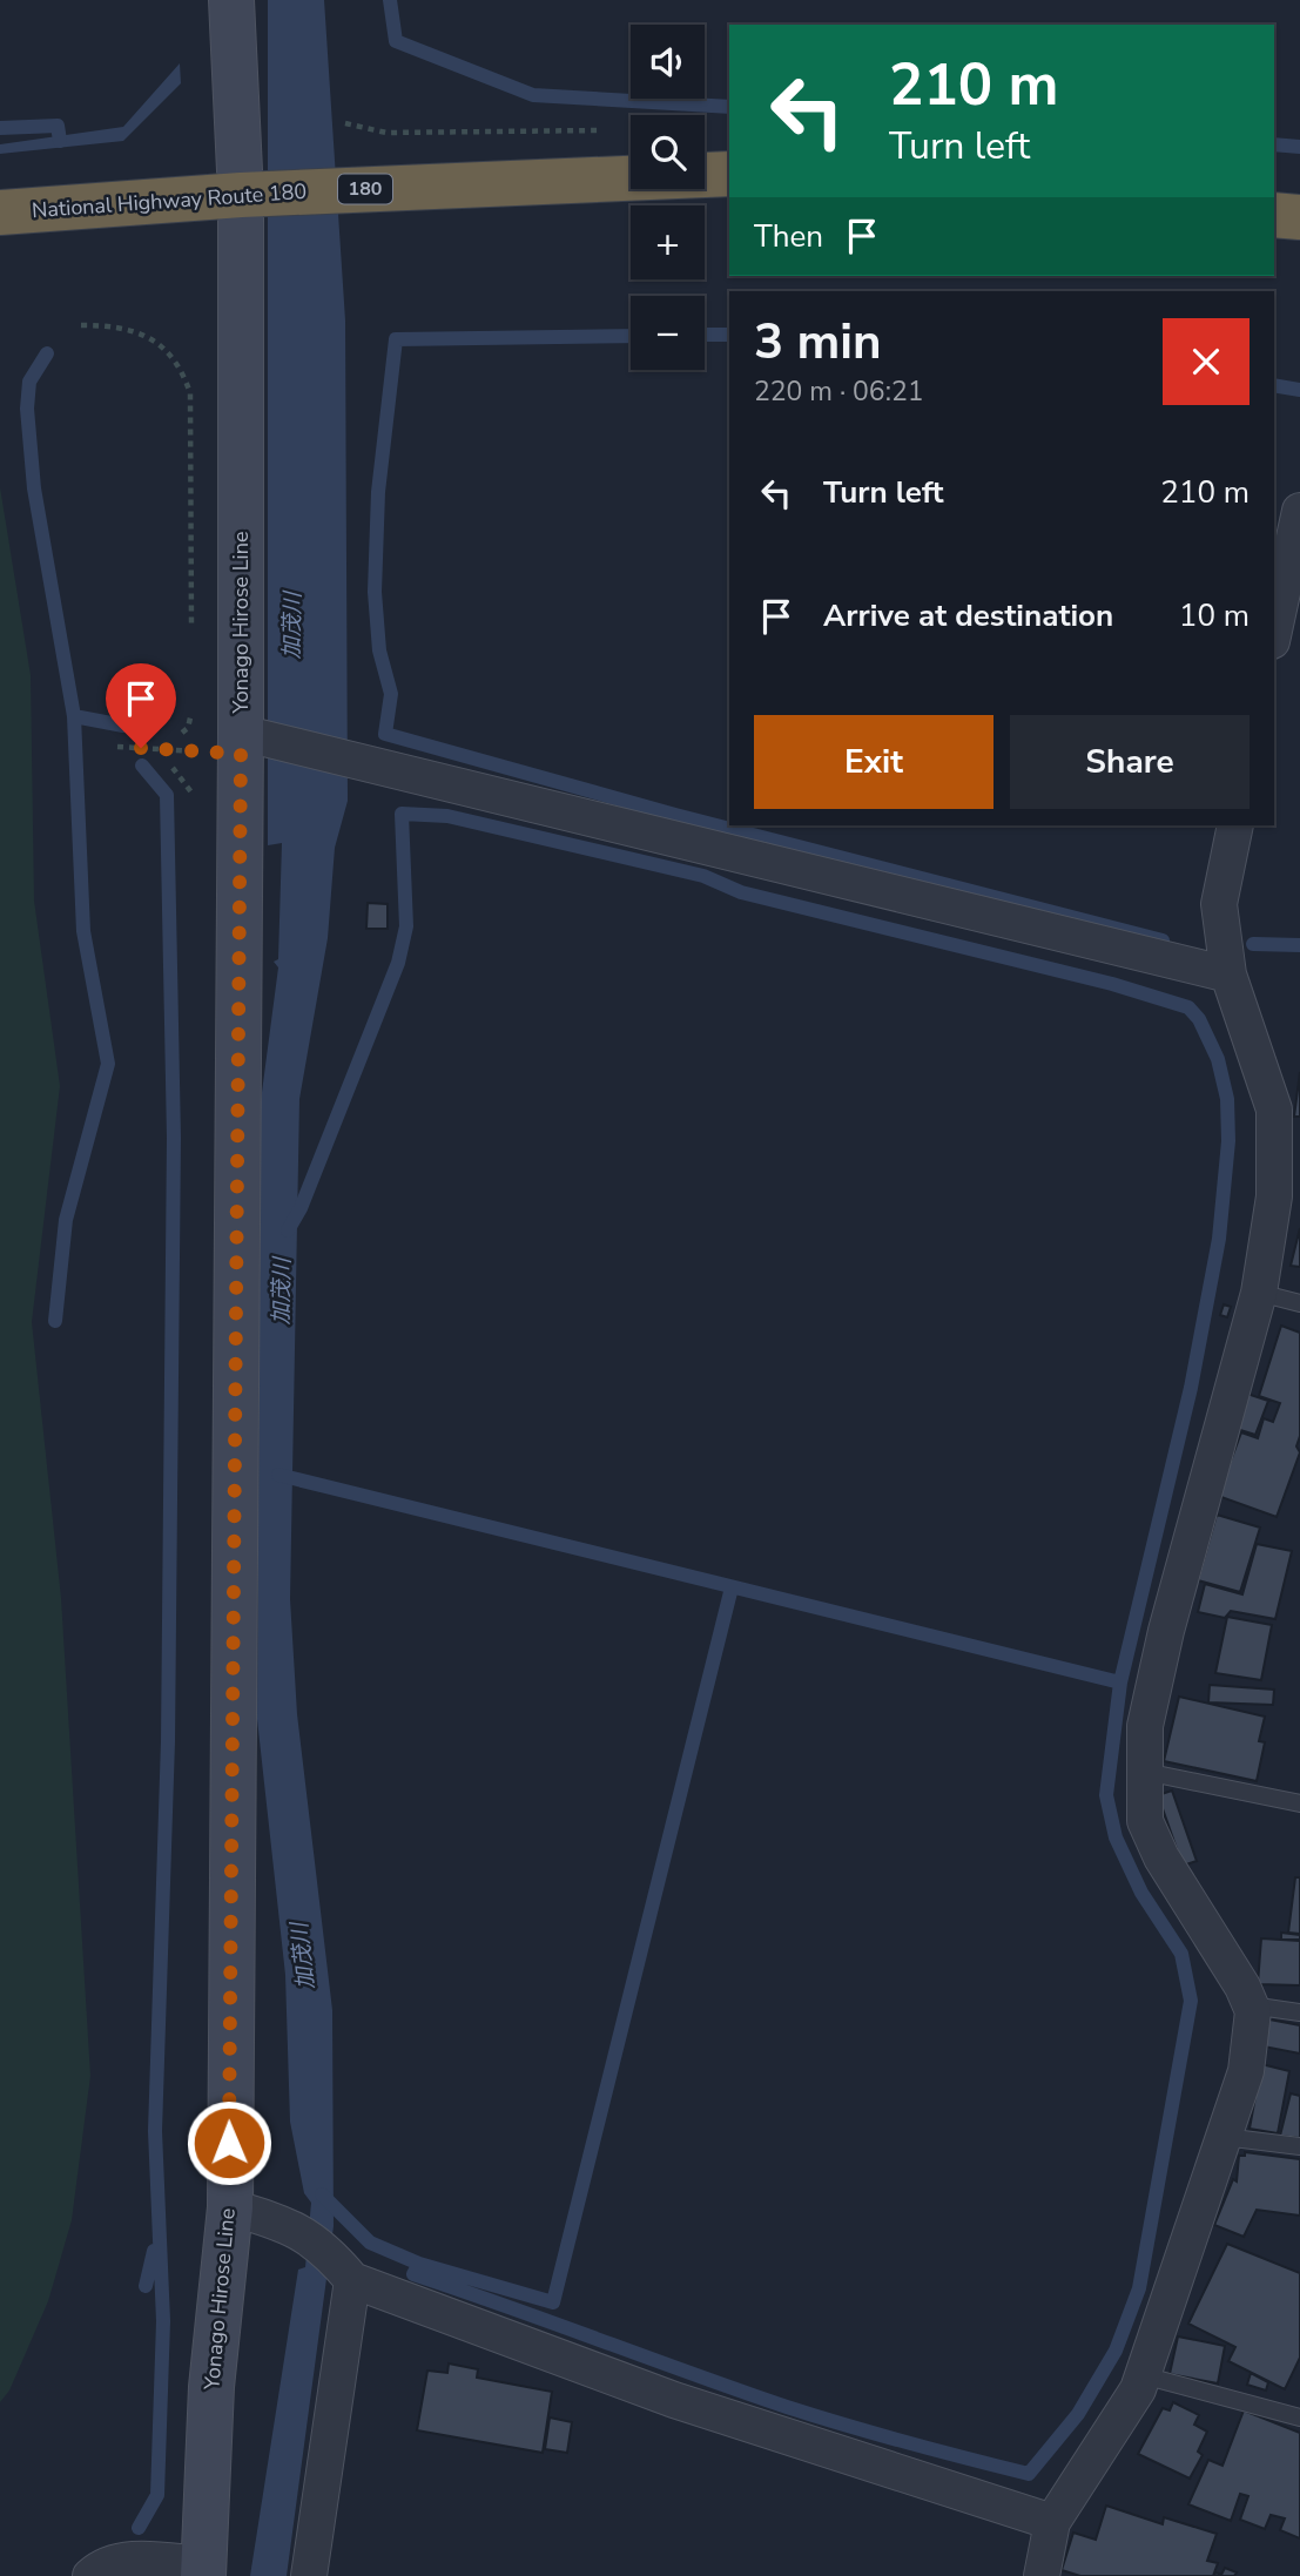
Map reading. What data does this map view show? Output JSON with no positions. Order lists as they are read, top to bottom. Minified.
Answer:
{"streets":{"highway":["180","National Highway Route 180"],"main road":["Yonago Hirose Line"]},"crossings":[["National Highway Route 180","Yonago Hirose Line"]],"water":["加茂川"],"page":{"map_buttons":["+","−"],"turn":["210 m","Turn left"],"then":"Then","heading":["3 min","220 m · 06:21"],"list":[{"name":"Turn left","value":"210 m"},{"name":"Arrive at destination","value":"10 m"}],"buttons":["Exit","Share"]}}
